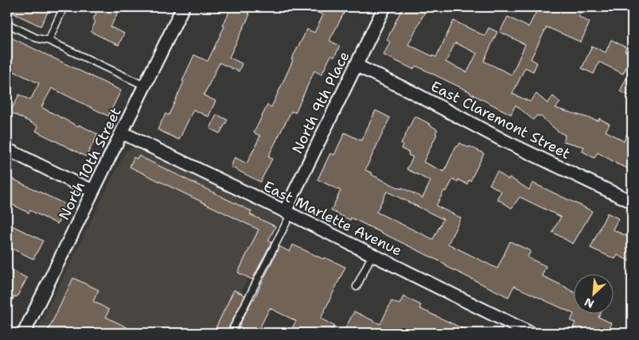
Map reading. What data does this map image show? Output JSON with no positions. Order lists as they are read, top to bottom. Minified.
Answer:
{"streets":{"street":["North 9th Place","East Claremont Street","North 10th Street","East Marlette Avenue"]},"crossings":[["North 9th Place","East Claremont Street"],["North 9th Place","East Marlette Avenue"],["North 10th Street","East Marlette Avenue"]],"north":"bottom left"}
